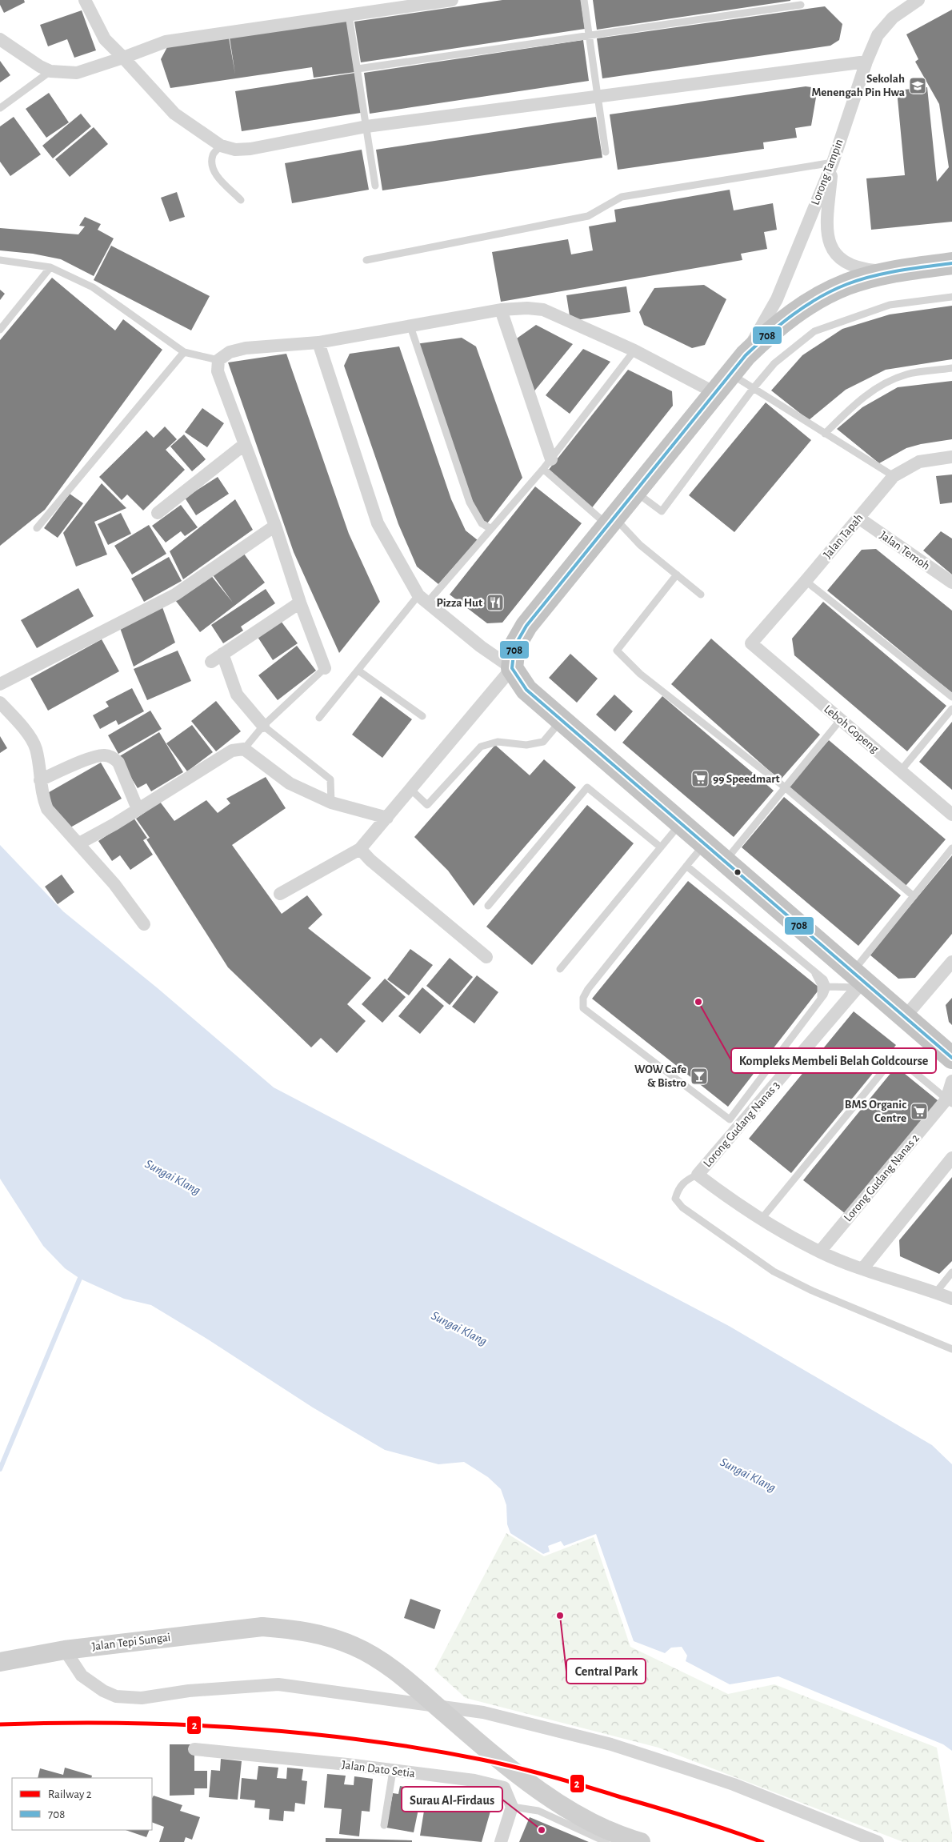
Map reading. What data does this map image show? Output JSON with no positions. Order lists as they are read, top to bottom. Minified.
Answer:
{"streets":{"main road":["Jalan Tepi Sungai"],"street":["Lorong Tampin","Jalan Tapah","Jalan Temoh","Leboh Gopeng","Lorong Gudang Nanas 3","Lorong Gudang Nanas 2","Jalan Dato Setia"]},"crossings":[["Jalan Tapah","Jalan Temoh"],["Jalan Tapah","Leboh Gopeng"],["Lorong Gudang Nanas 3","Lorong Gudang Nanas 2"]],"water":["Sungai Klang"],"places":{"school or university":["Sekolah Menengah Pin Hwa"],"restaurant":["Pizza Hut"],"supermarket":["99 Speedmart","BMS Organic Centre"],"other":["Kompleks Membeli Belah Goldcourse","Central Park","Surau Al-Firdaus"],"bar":["WOW Cafe & Bistro"]},"lines":["transit line 708","rail line 2"],"legend":["Railway 2","708"]}
